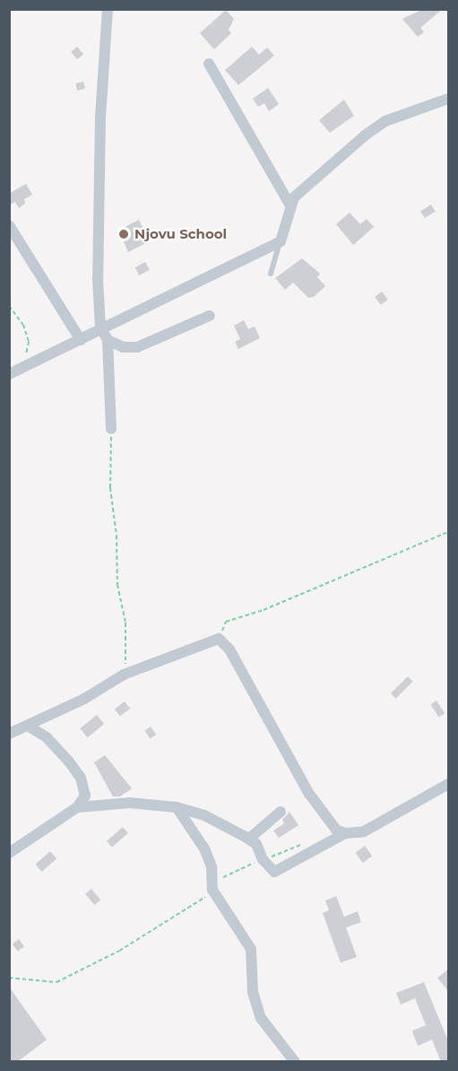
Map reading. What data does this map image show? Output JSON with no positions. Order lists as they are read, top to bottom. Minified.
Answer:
{"places":["Njovu School"]}
